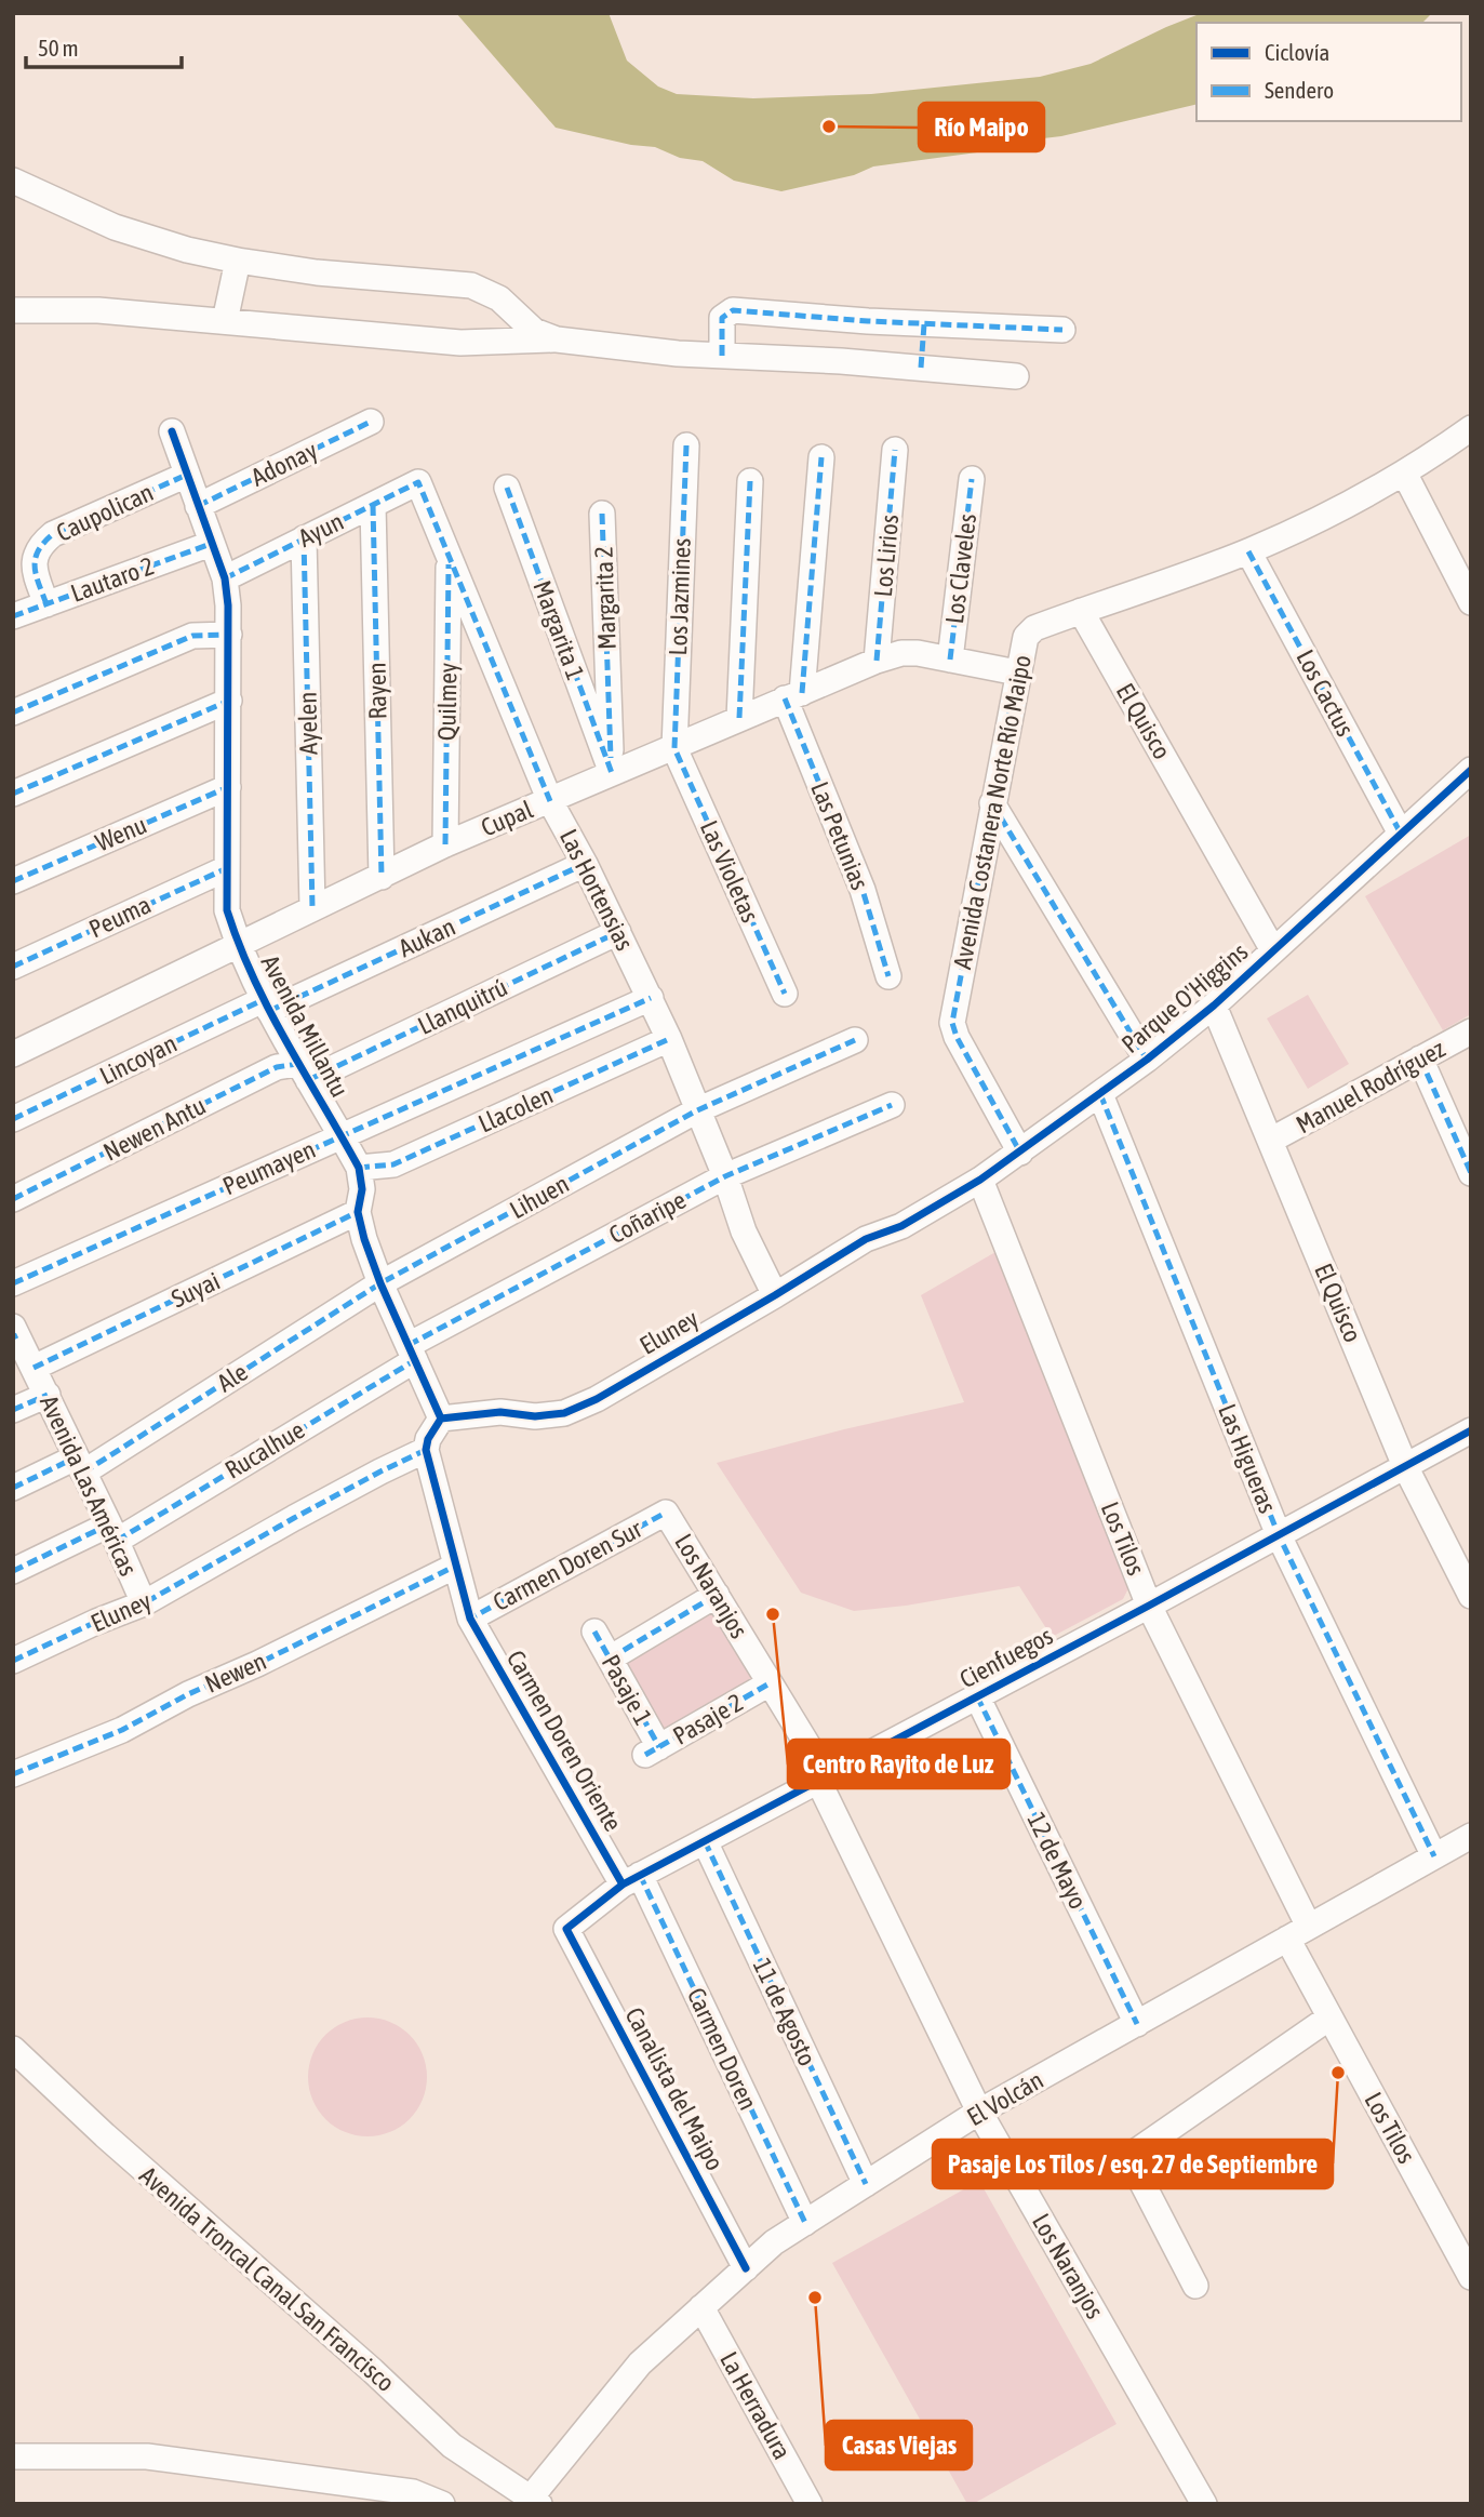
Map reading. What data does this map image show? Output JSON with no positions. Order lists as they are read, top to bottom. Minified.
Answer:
{"streets":{"street":["Adonay","Caupolican","Ayun","Los Lirios","Los Claveles","Lautaro 2","Los Jazmines","Margarita 2","Margarita 1","Rayen","Los Cactus","Quilmey","El Quisco","Ayelen","Avenida Costanera Norte Río Maipo","Cupal","Wenu","Las Petunias","Las Violetas","Las Hortensias","Peuma","Aukan","Parque O'Higgins","Llanquitrú","Avenida Millantu","Lincoyan","Manuel Rodríguez","Llacolen","Newen Antu","Peumayen","Lihuen","Coñaripe","Suyai","Eluney","Ale","Rucalhue","Las Higueras","Avenida Las Américas","Los Tilos","Carmen Doren Sur","Los Naranjos","Cienfuegos","Newen","Pasaje 1","Pasaje 2","Carmen Doren Oriente","12 de Mayo","11 de Agosto","Carmen Doren","Canalista del Maipo","El Volcán","Avenida Troncal Canal San Francisco","La Herradura"]},"crossings":[["Adonay","Avenida Millantu"],["Caupolican","Lautaro 2"],["Caupolican","Avenida Millantu"],["Ayun","Rayen"],["Ayun","Ayelen"],["Ayun","Las Hortensias"],["Ayun","Avenida Millantu"],["Los Lirios","Cupal"],["Los Claveles","Cupal"],["Lautaro 2","Avenida Millantu"],["Los Jazmines","Cupal"],["Los Jazmines","Las Violetas"],["Margarita 2","Margarita 1"],["Margarita 2","Cupal"],["Margarita 1","Cupal"],["Rayen","Cupal"],["Los Cactus","Avenida Costanera Norte Río Maipo"],["Los Cactus","Parque O'Higgins"],["Quilmey","Cupal"],["Quilmey","Las Hortensias"],["El Quisco","Avenida Costanera Norte Río Maipo"],["El Quisco","Parque O'Higgins"],["El Quisco","Manuel Rodríguez"],["El Quisco","Cienfuegos"],["Ayelen","Cupal"],["Avenida Costanera Norte Río Maipo","Cupal"],["Avenida Costanera Norte Río Maipo","Parque O'Higgins"],["Cupal","Las Petunias"],["Cupal","Las Violetas"],["Cupal","Las Hortensias"],["Cupal","Avenida Millantu"],["Wenu","Avenida Millantu"],["Las Hortensias","Aukan"],["Las Hortensias","Llanquitrú"],["Las Hortensias","Llacolen"],["Las Hortensias","Peumayen"],["Las Hortensias","Lihuen"],["Las Hortensias","Coñaripe"],["Las Hortensias","Eluney"],["Peuma","Avenida Millantu"],["Aukan","Avenida Millantu"],["Aukan","Lincoyan"],["Parque O'Higgins","Eluney"],["Parque O'Higgins","Las Higueras"],["Parque O'Higgins","Los Tilos"],["Llanquitrú","Avenida Millantu"],["Llanquitrú","Newen Antu"],["Avenida Millantu","Lincoyan"],["Avenida Millantu","Llacolen"],["Avenida Millantu","Newen Antu"],["Avenida Millantu","Peumayen"],["Avenida Millantu","Lihuen"],["Avenida Millantu","Coñaripe"],["Avenida Millantu","Suyai"],["Avenida Millantu","Eluney"],["Avenida Millantu","Ale"],["Avenida Millantu","Rucalhue"],["Lihuen","Ale"],["Coñaripe","Rucalhue"],["Suyai","Avenida Las Américas"],["Eluney","Avenida Las Américas"],["Ale","Avenida Las Américas"],["Rucalhue","Avenida Las Américas"],["Las Higueras","Cienfuegos"],["Las Higueras","El Volcán"],["Los Tilos","Cienfuegos"],["Los Tilos","El Volcán"],["Carmen Doren Sur","Los Naranjos"],["Carmen Doren Sur","Carmen Doren Oriente"],["Los Naranjos","Cienfuegos"],["Los Naranjos","Pasaje 2"],["Los Naranjos","El Volcán"],["Cienfuegos","Carmen Doren Oriente"],["Cienfuegos","12 de Mayo"],["Cienfuegos","11 de Agosto"],["Cienfuegos","Carmen Doren"],["Cienfuegos","Canalista del Maipo"],["Pasaje 1","Pasaje 2"],["Carmen Doren Oriente","Carmen Doren"],["12 de Mayo","El Volcán"],["11 de Agosto","El Volcán"],["Carmen Doren","El Volcán"],["Canalista del Maipo","El Volcán"],["El Volcán","Avenida Troncal Canal San Francisco"],["El Volcán","La Herradura"]],"places":["Río Maipo","Centro Rayito de Luz","Pasaje Los Tilos / esq. 27 de Septiembre","Casas Viejas"],"legend":["Ciclovía","Sendero"],"scale_bar":"50 m"}
